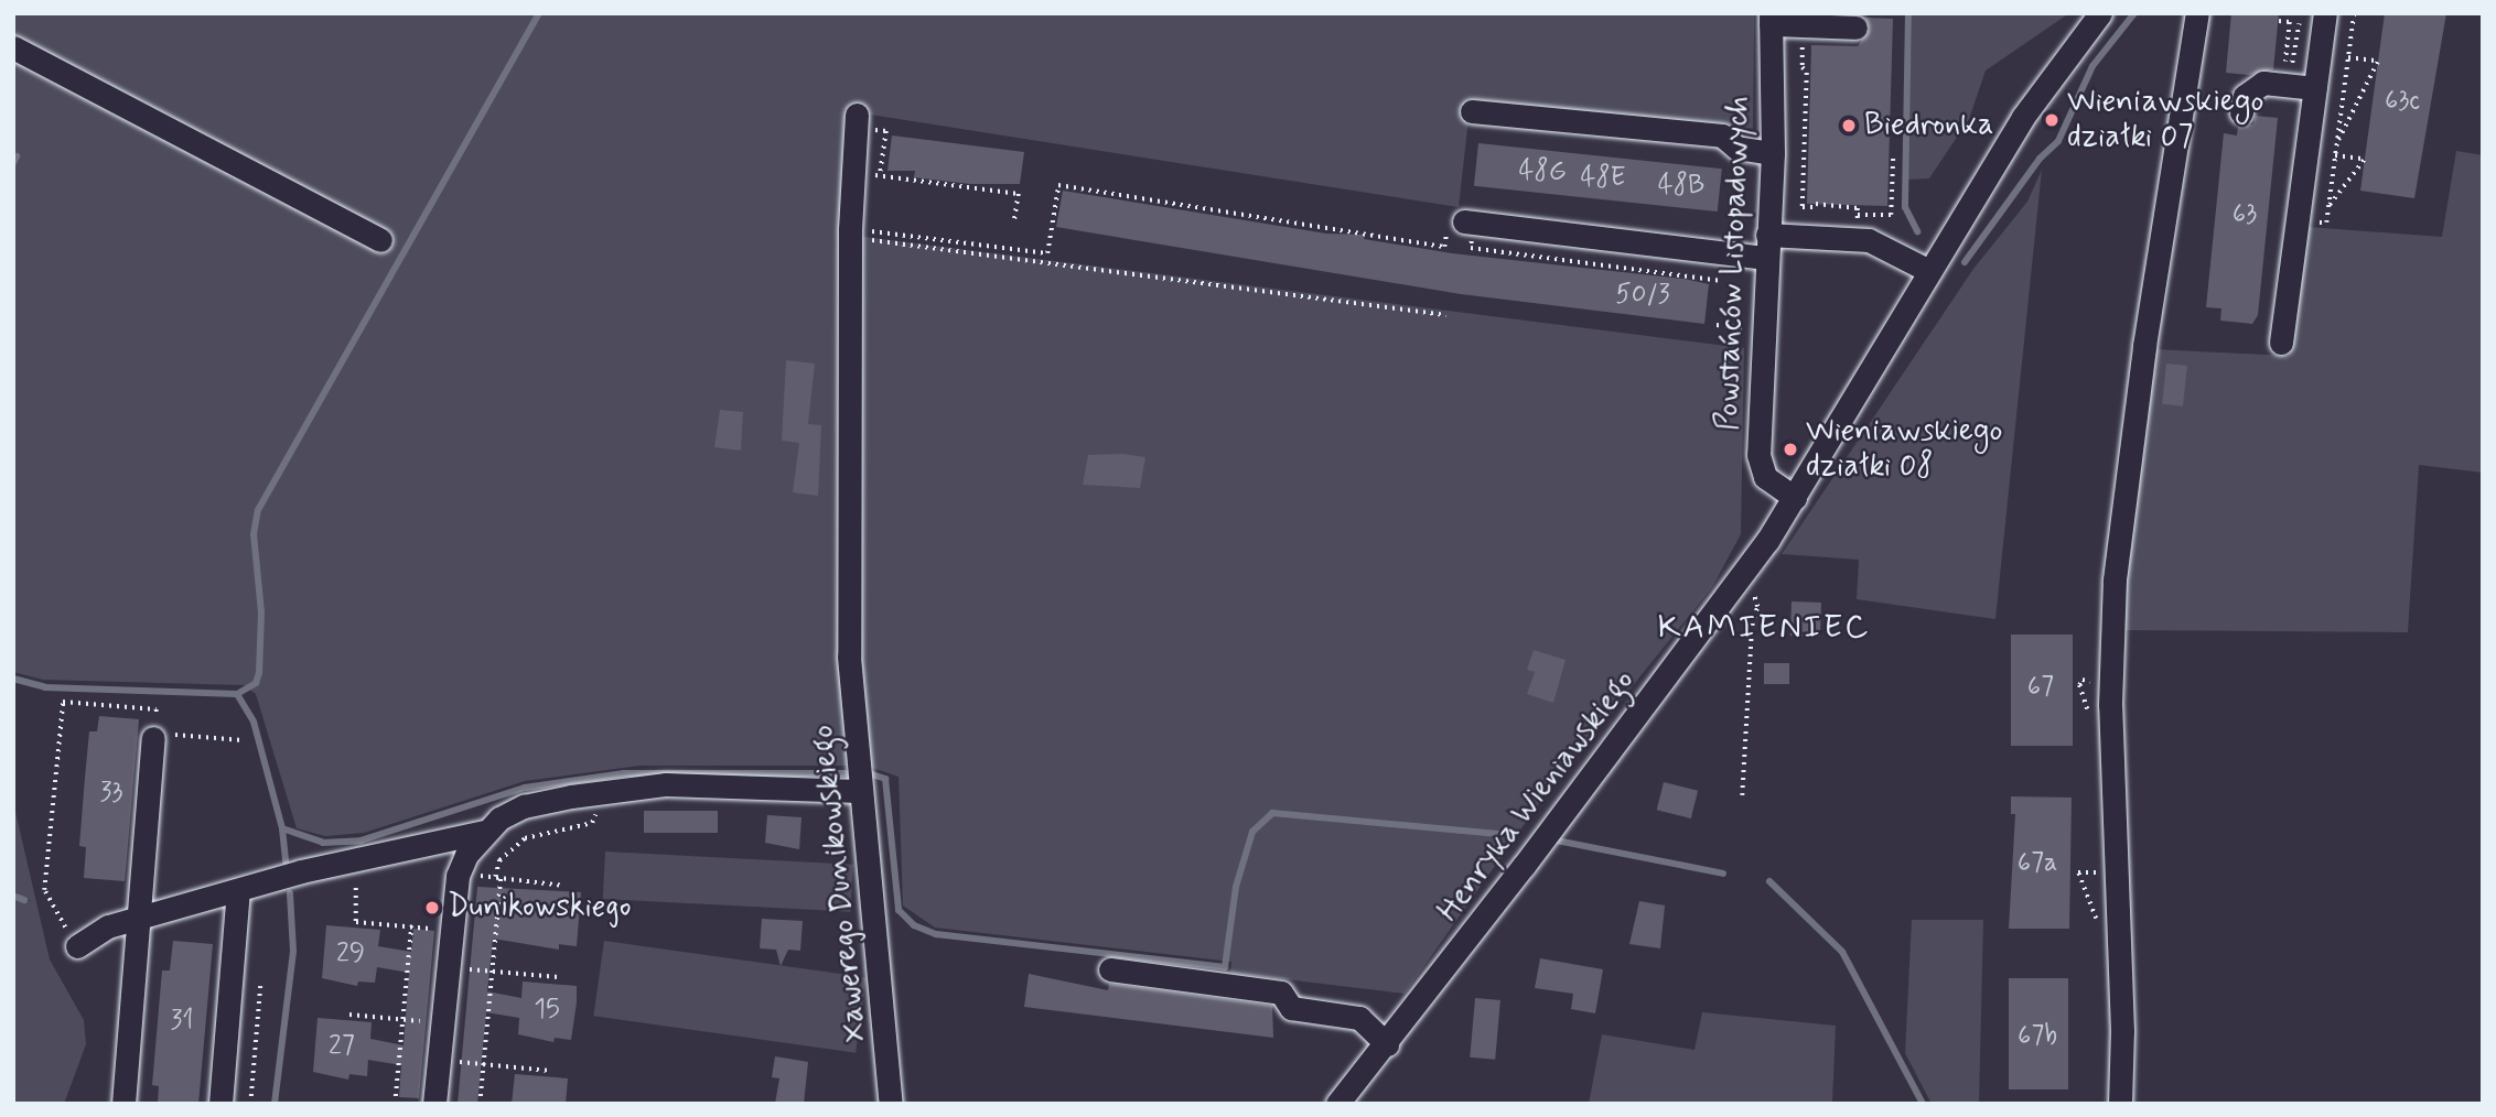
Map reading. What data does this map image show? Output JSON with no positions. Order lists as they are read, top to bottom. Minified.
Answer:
{"streets":{"street":["Powstańców Listopadowych","Henryka Wieniawskiego","Xawerego Dunikowskiego"]},"crossings":[["Powstańców Listopadowych","Henryka Wieniawskiego"]],"districts":["KAMIENIEC"],"places":["Wieniawskiego działki 07","Biedronka","Wieniawskiego działki 08","Dunikowskiego"],"house_numbers":["63c","48G","48E","48B","63","50/3","67","33","67a","29","15","31","67b","27"]}
